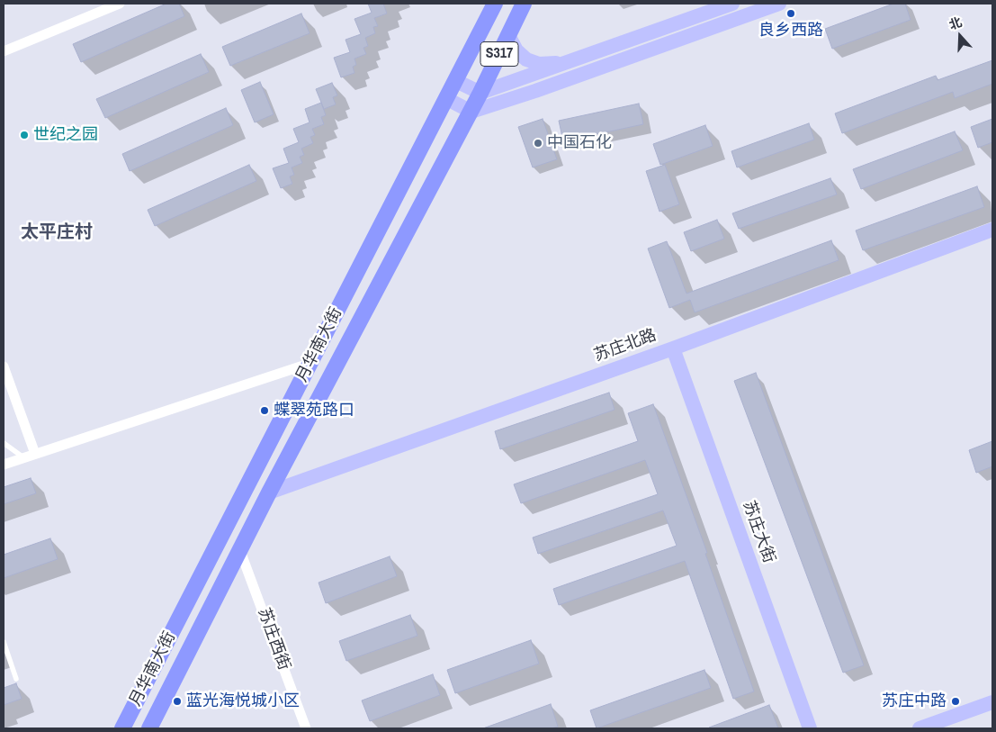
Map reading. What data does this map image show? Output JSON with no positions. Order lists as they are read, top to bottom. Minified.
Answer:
{"streets":{"main road":["S317","月华南大街","苏庄北路","苏庄大街"],"street":["苏庄西街"]},"crossings":[["S317","月华南大街"],["月华南大街","苏庄北路"],["月华南大街","苏庄西街"],["苏庄北路","苏庄大街"]],"districts":["太平庄村"],"places":["良乡西路","世纪之园","中国石化","蝶翠苑路口","蓝光海悦城小区","苏庄中路"],"north":"top"}
